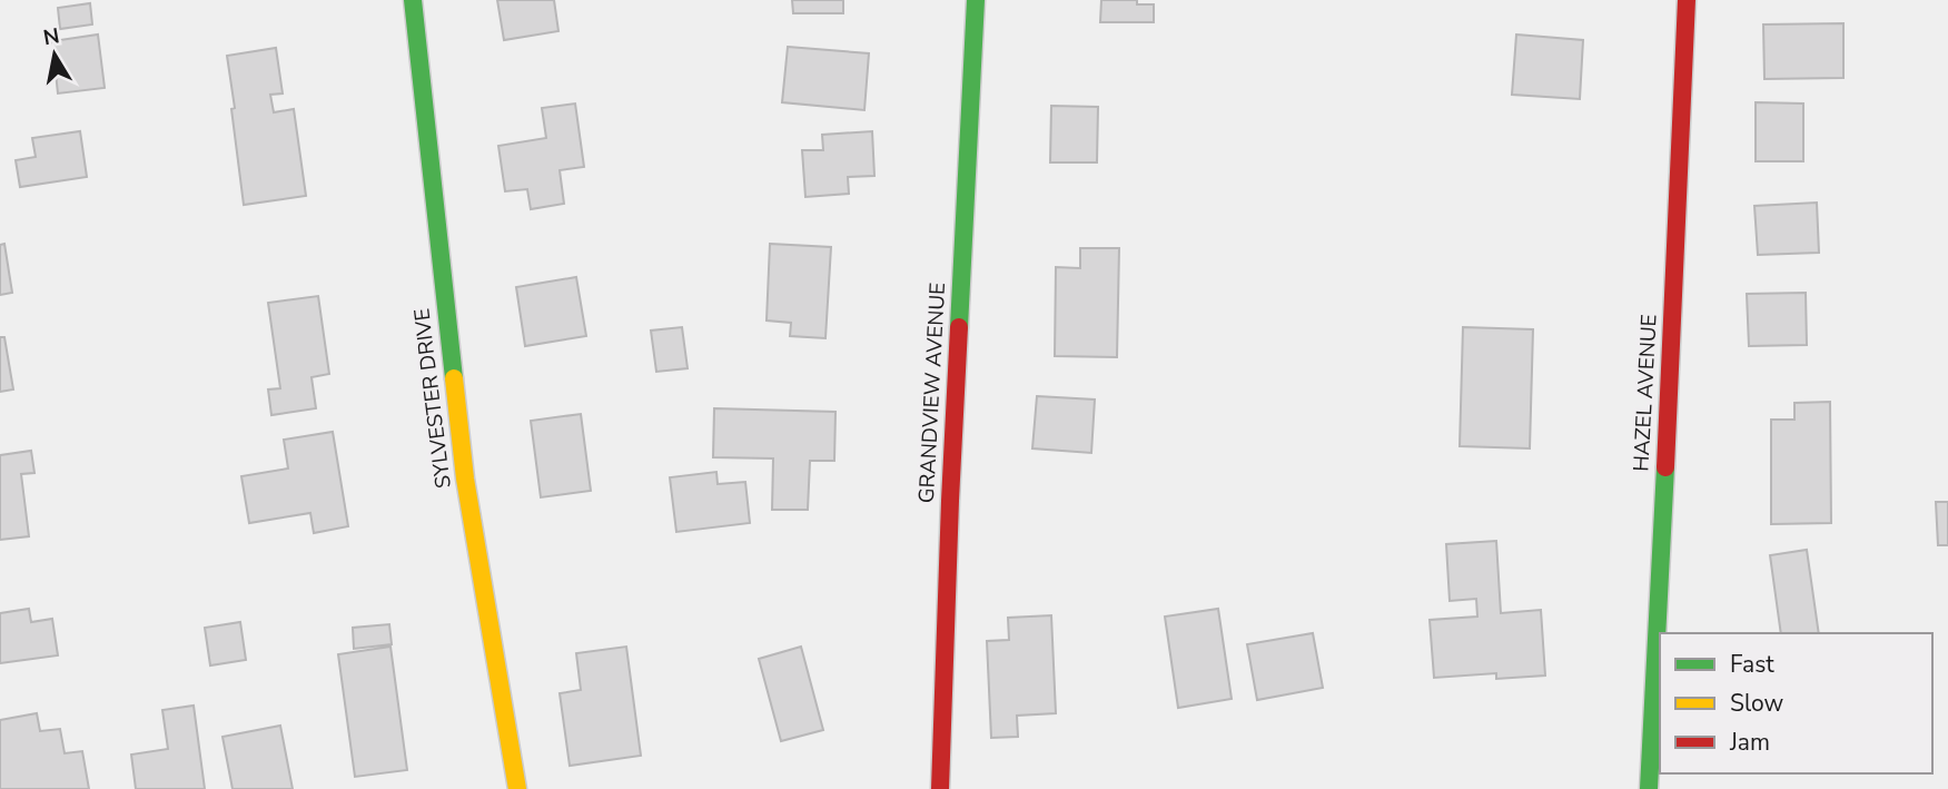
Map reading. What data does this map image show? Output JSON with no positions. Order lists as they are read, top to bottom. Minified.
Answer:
{"streets":{"street":["GRANDVIEW AVENUE","HAZEL AVENUE","SYLVESTER DRIVE"]},"legend":["Fast","Slow","Jam"],"north":"top"}
